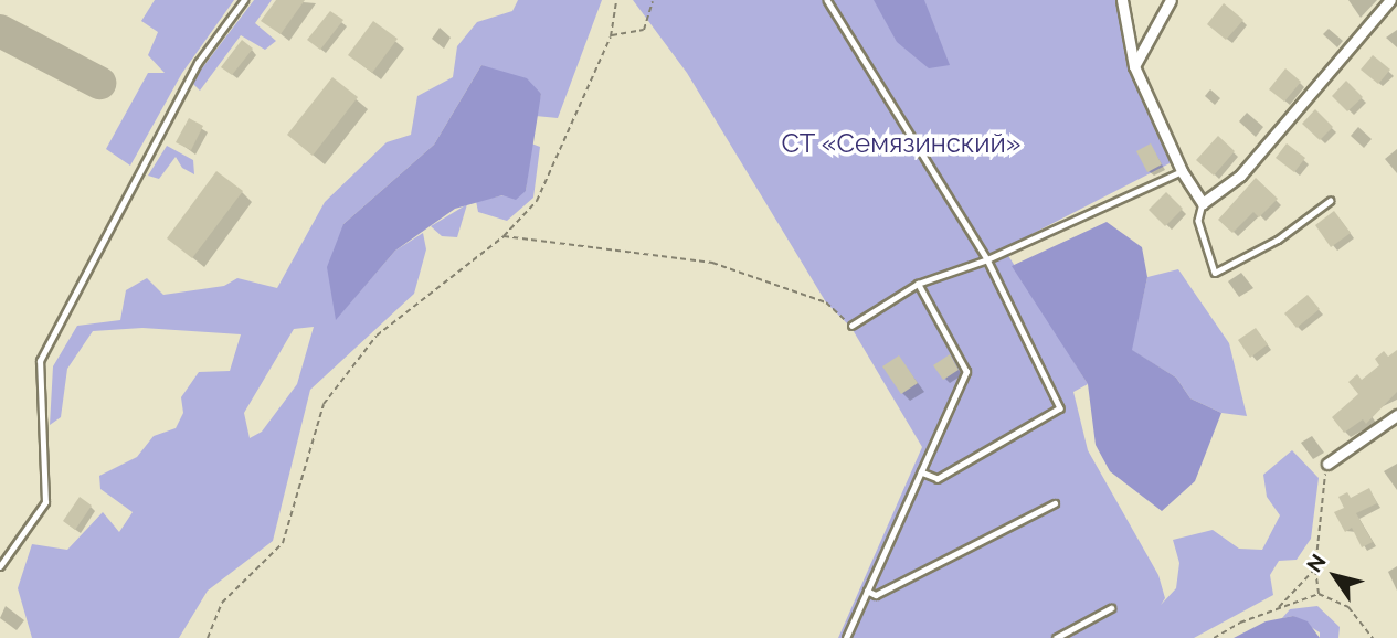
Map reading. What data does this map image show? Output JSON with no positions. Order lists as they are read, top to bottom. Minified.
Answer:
{"parks":["СТ «Семязинский»"],"north":"top left"}
